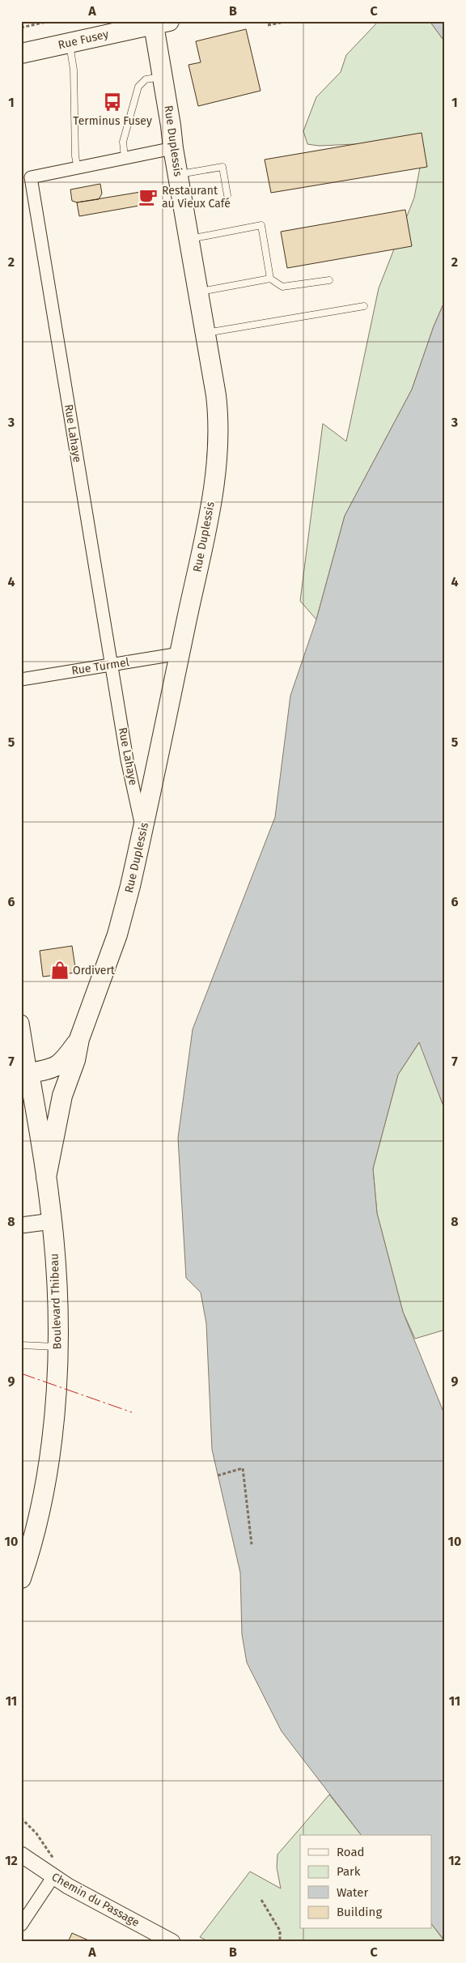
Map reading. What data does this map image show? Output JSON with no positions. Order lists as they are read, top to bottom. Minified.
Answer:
{"streets":{"main road":["Rue Fusey","Rue Duplessis","Boulevard Thibeau"],"street":["Rue Lahaye","Rue Turmel","Chemin du Passage"]},"crossings":[["Rue Fusey","Rue Duplessis"],["Rue Duplessis","Rue Lahaye"],["Rue Duplessis","Rue Turmel"],["Rue Duplessis","Boulevard Thibeau"],["Rue Lahaye","Rue Turmel"]],"places":{"bus stop":["Terminus Fusey"],"cafe":["Restaurant au Vieux Café"],"shop":["Ordivert"]},"legend":["Road","Park","Water","Building"],"grid":{"columns":["A","B","C"],"rows":["1","2","3","4","5","6","7","8","9","10","11","12"]}}
